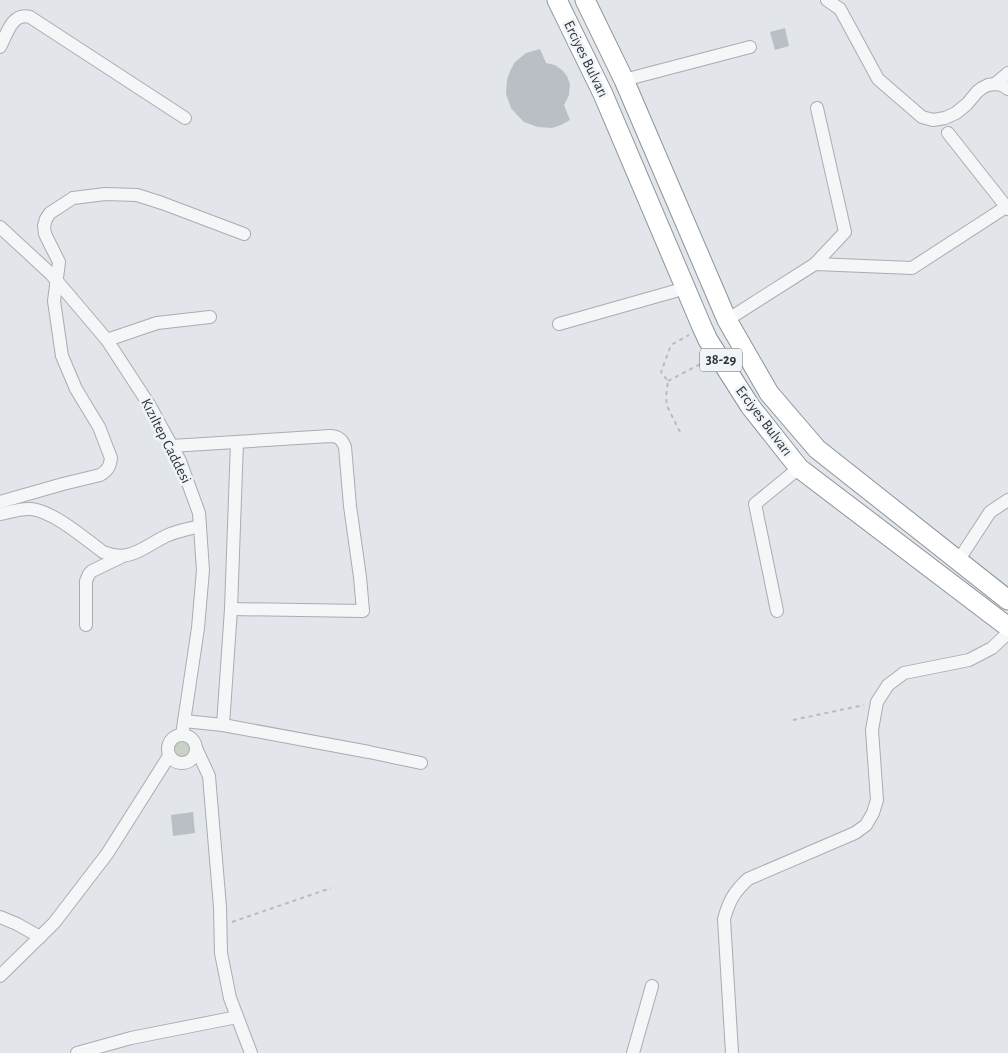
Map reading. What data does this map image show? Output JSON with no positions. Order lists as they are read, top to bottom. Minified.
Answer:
{"streets":{"highway":["Erciyes Bulvarı","38-29"],"street":["Kızıltep Caddesi"]}}
